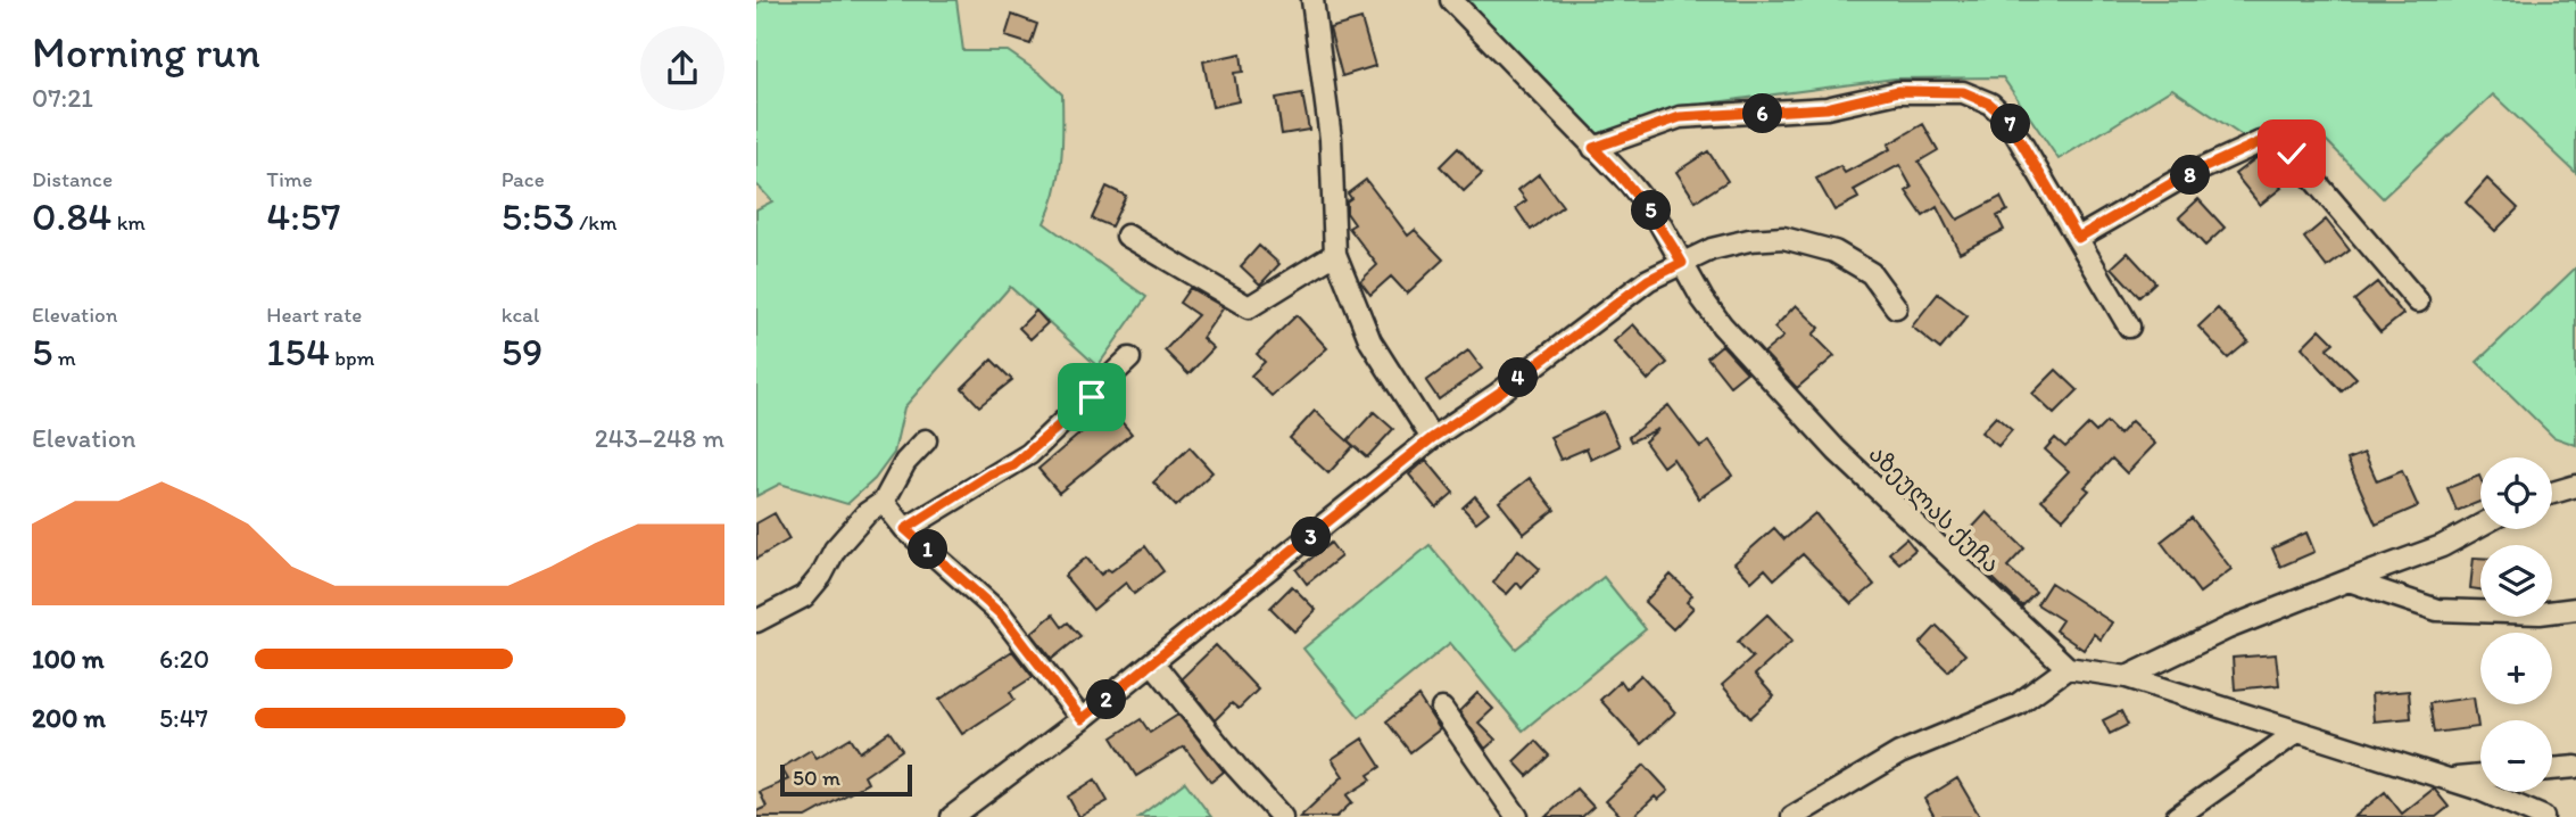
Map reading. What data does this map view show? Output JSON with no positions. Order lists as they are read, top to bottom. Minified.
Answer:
{"streets":{"street":["აზეულას ქუჩა"]},"scale_bar":"50 m","page":{"heading":["Morning run","07:21"],"pins":["6","7","8","5","4","3","1","2"],"stats":[["Distance","0.84 km"],["Time","4:57"],["Pace","5:53 /km"],["Elevation","5 m"],["Heart rate","154 bpm"],["kcal","59"]],"chart":["Elevation","243–248 m"],"map_buttons":["+","−"],"list":[{"name":"100 m","note":"6:20"},{"name":"200 m","note":"5:47"}],"scale":"50 m"}}
